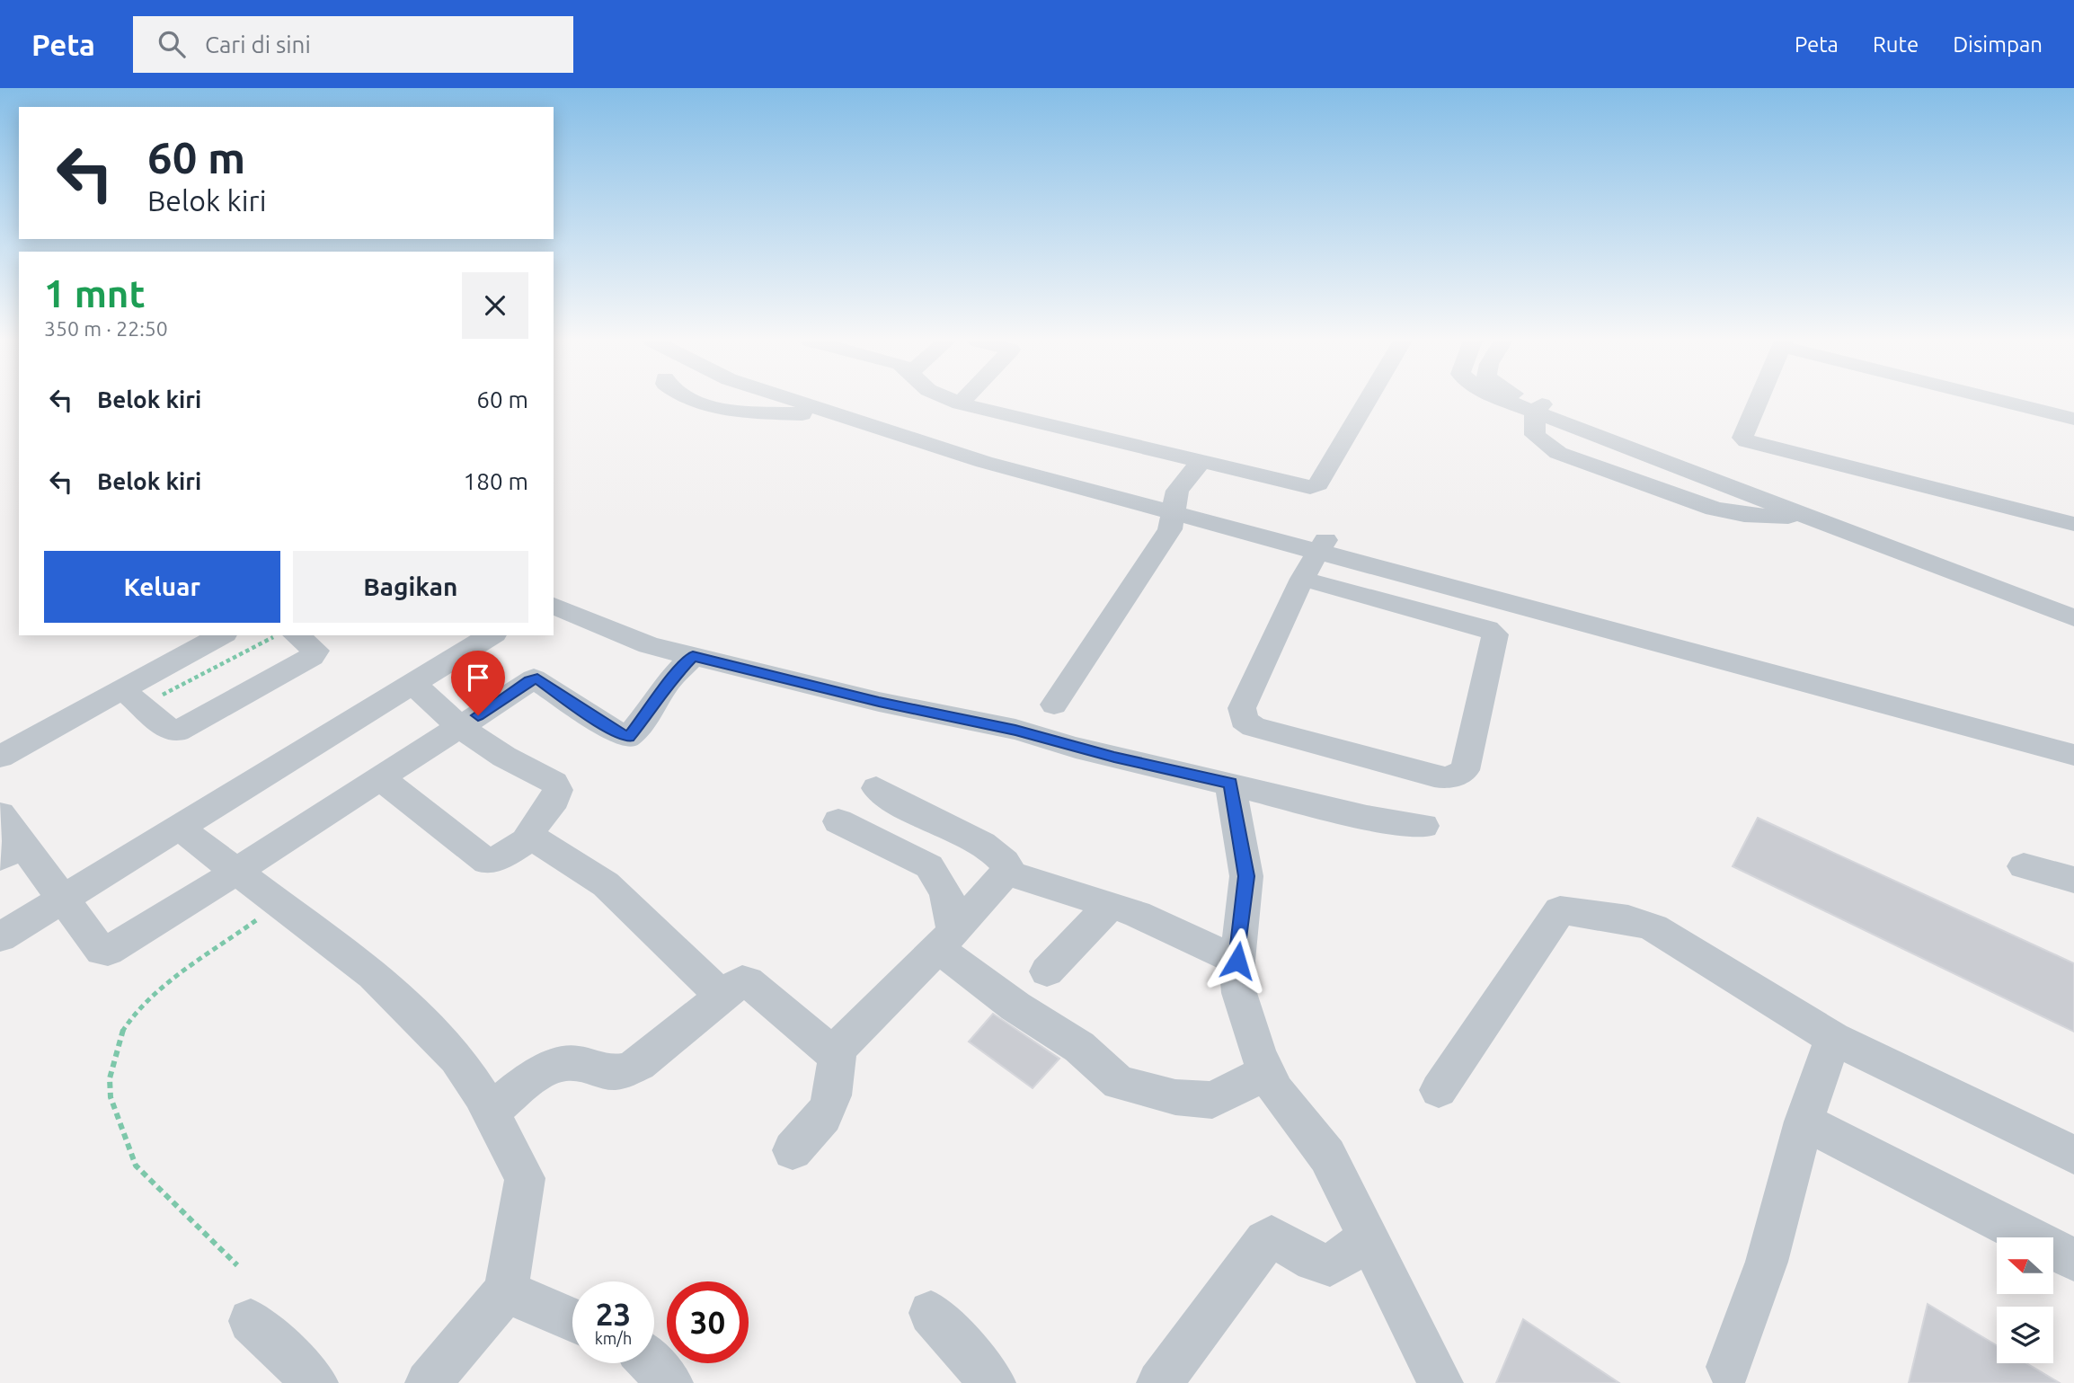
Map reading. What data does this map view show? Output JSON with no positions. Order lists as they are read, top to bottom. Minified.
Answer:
{"north":"left","page":{"header":"Peta","search":"Cari di sini","nav":["Peta","Rute","Disimpan"],"turn":["60 m","Belok kiri"],"heading":["1 mnt","350 m · 22:50"],"list":[{"name":"Belok kiri","value":"60 m"},{"name":"Belok kiri","value":"180 m"}],"buttons":["Keluar","Bagikan"],"speed":"23 km/h","limit":"30"}}
